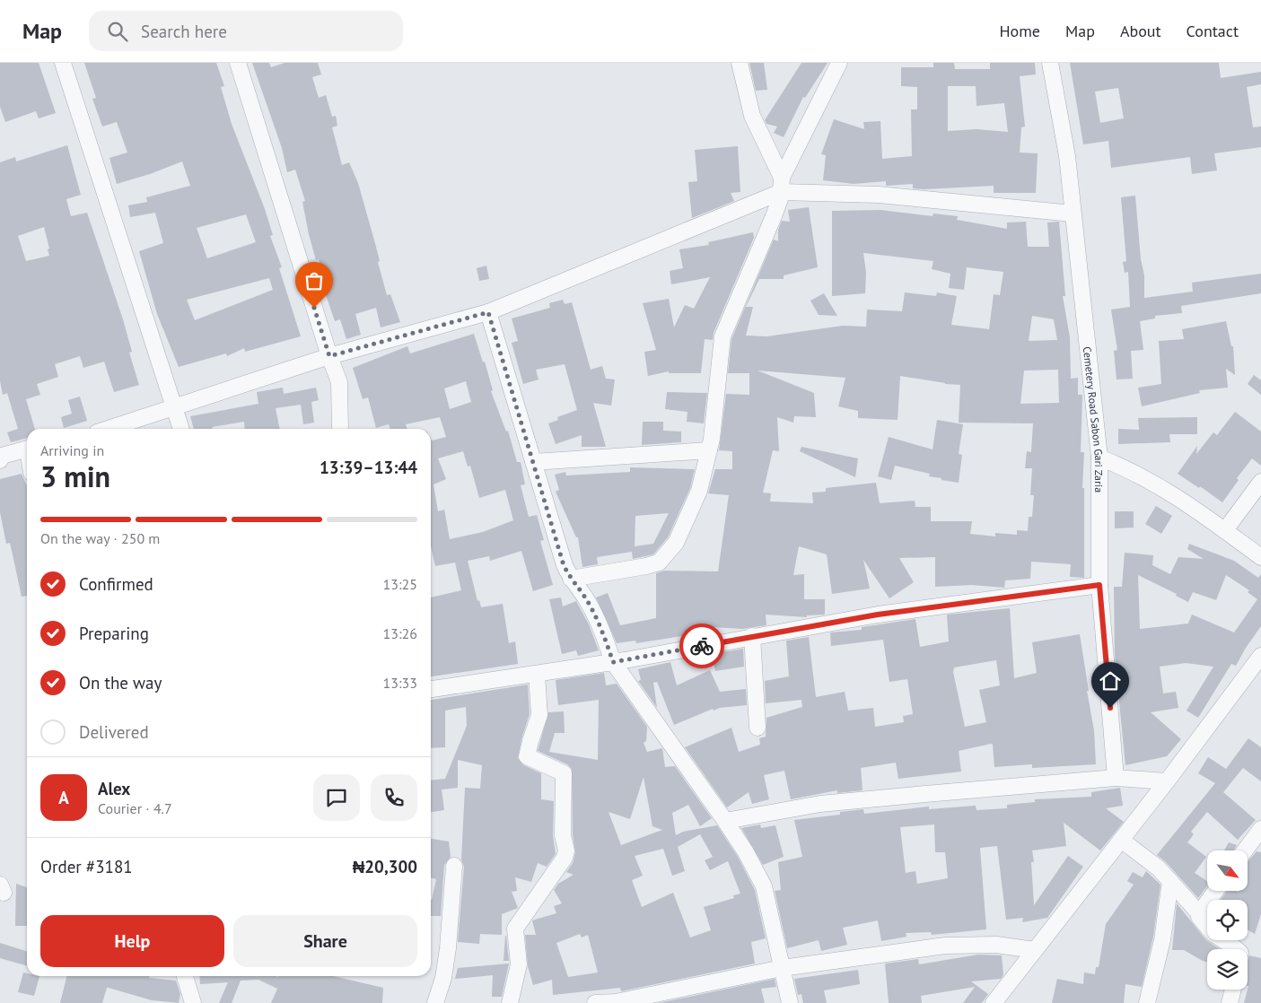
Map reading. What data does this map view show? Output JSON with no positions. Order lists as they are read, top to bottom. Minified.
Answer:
{"streets":{"street":["Cemetery Road Sabon Gari Zaria"]},"north":"bottom right","page":{"header":"Map","search":"Search here","nav":["Home","Map","About","Contact"],"heading":["3 min","Arriving in","13:39–13:44"],"panel":["Alex","Courier · 4.7","Order #3181","₦20,300"],"bar":"On the way · 250 m","list":[["Confirmed","13:25"],["Preparing","13:26"],["On the way","13:33"],"Delivered"],"round":"A","buttons":["Help","Share"]}}
